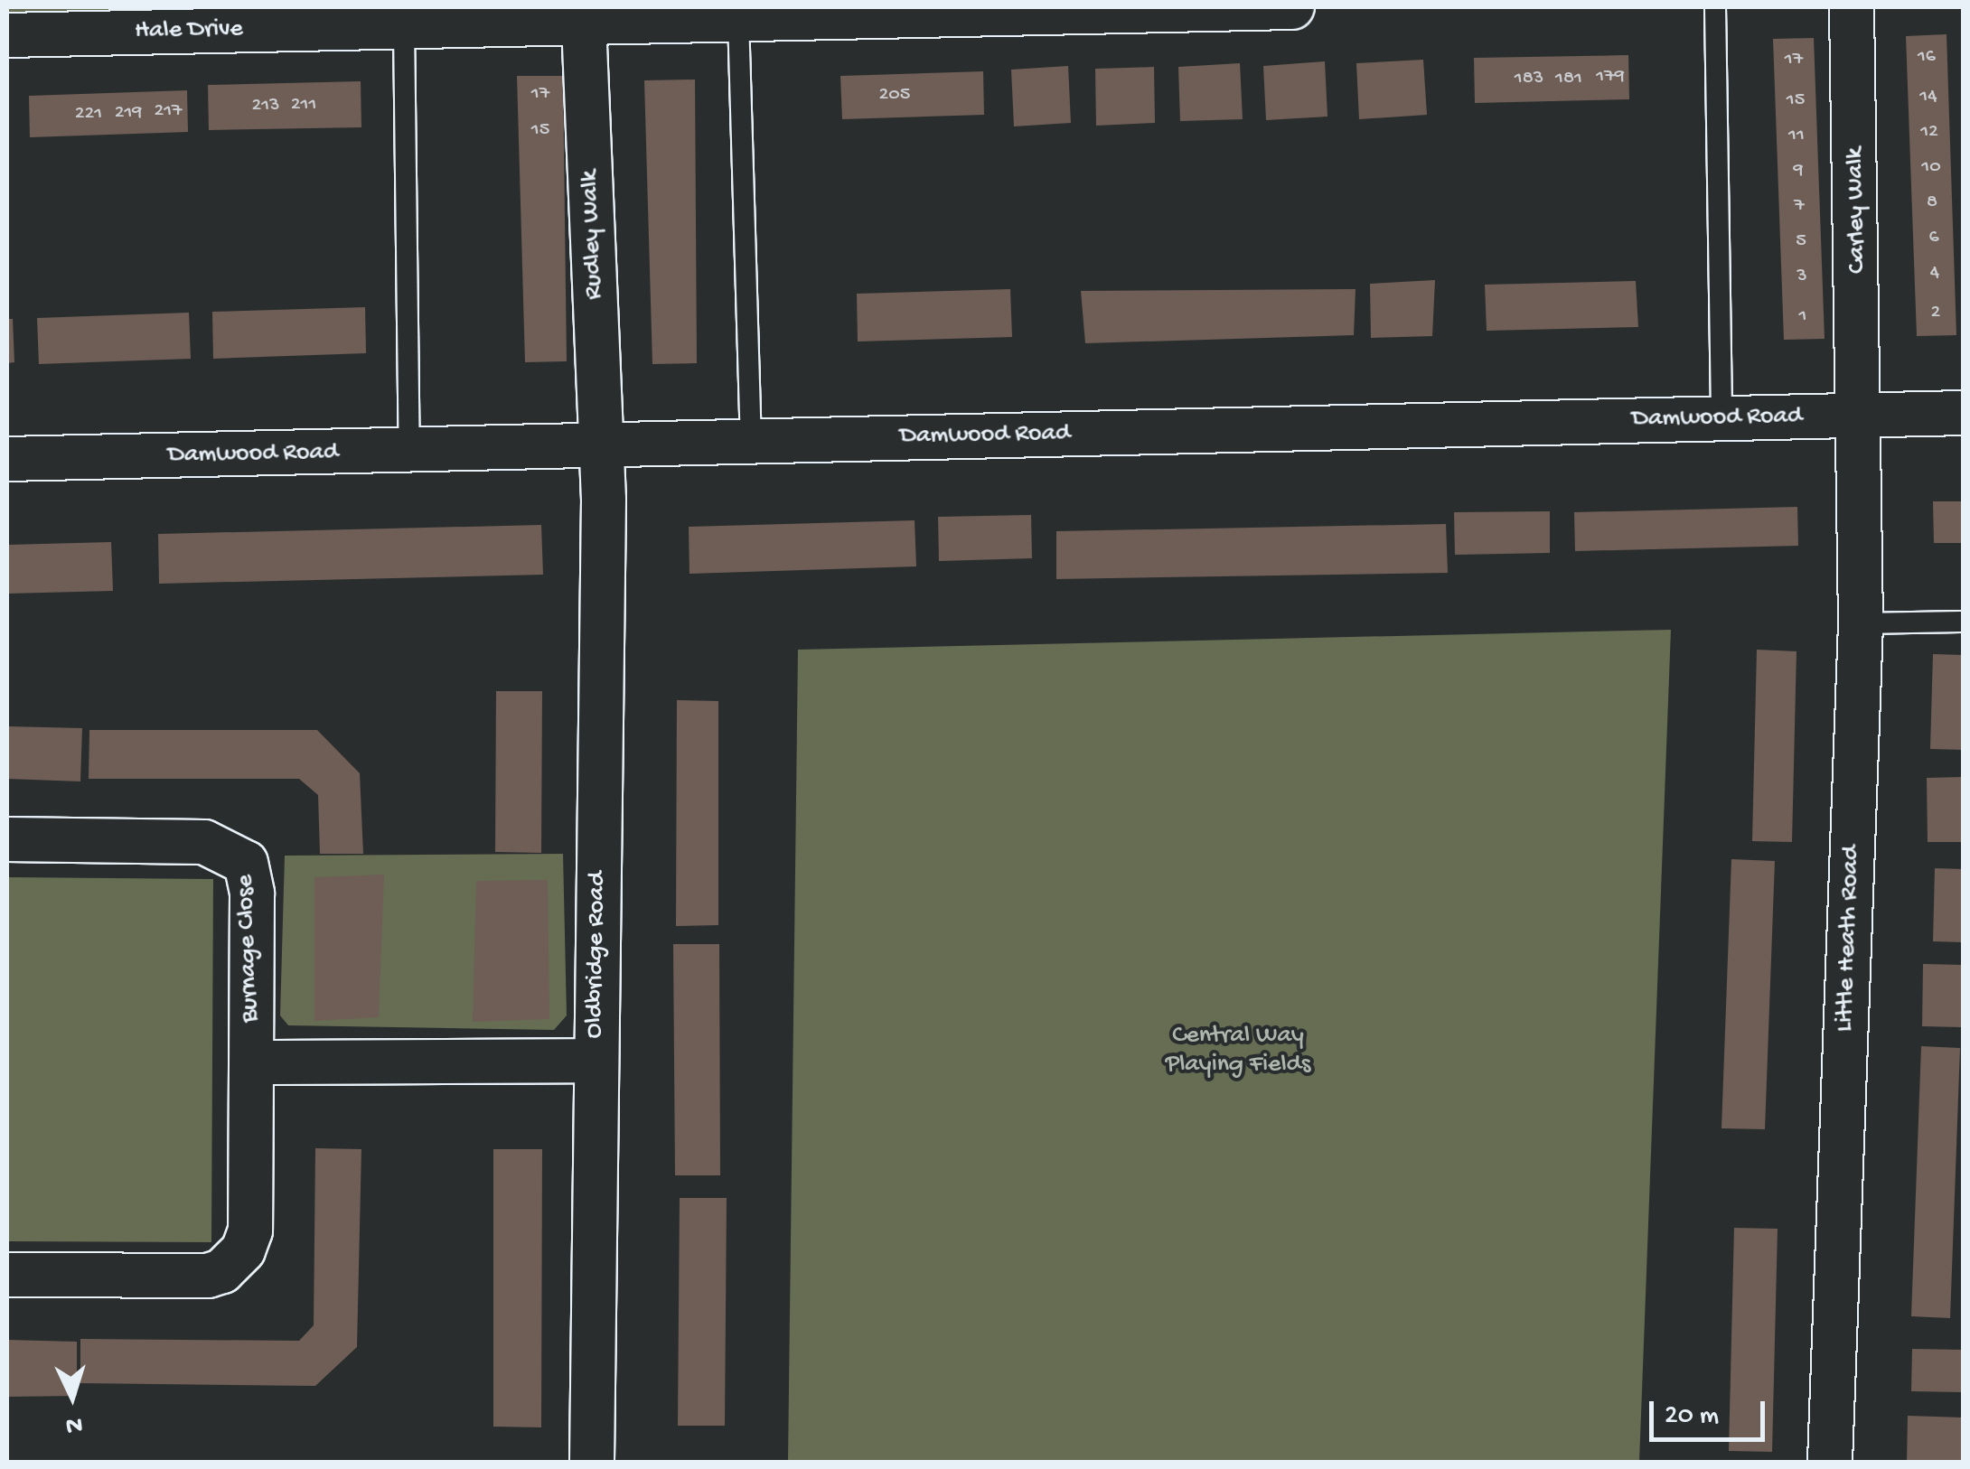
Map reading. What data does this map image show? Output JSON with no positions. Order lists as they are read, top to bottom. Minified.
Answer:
{"streets":{"street":["Hale Drive","Carley Walk","Rudley Walk","Damwood Road","Little Heath Road","Burnage Close","Oldbridge Road"]},"crossings":[["Hale Drive","Rudley Walk"],["Carley Walk","Damwood Road"],["Carley Walk","Little Heath Road"],["Rudley Walk","Damwood Road"],["Rudley Walk","Oldbridge Road"],["Damwood Road","Little Heath Road"],["Damwood Road","Oldbridge Road"]],"parks":["Central Way Playing Fields"],"house_numbers":["16","17","179","183","181","17","205","14","15","211","213","217","219","221","15","12","11","10","9","8","7","6","5","4","3","2","1"],"scale_bar":"20 m","north":"bottom"}
